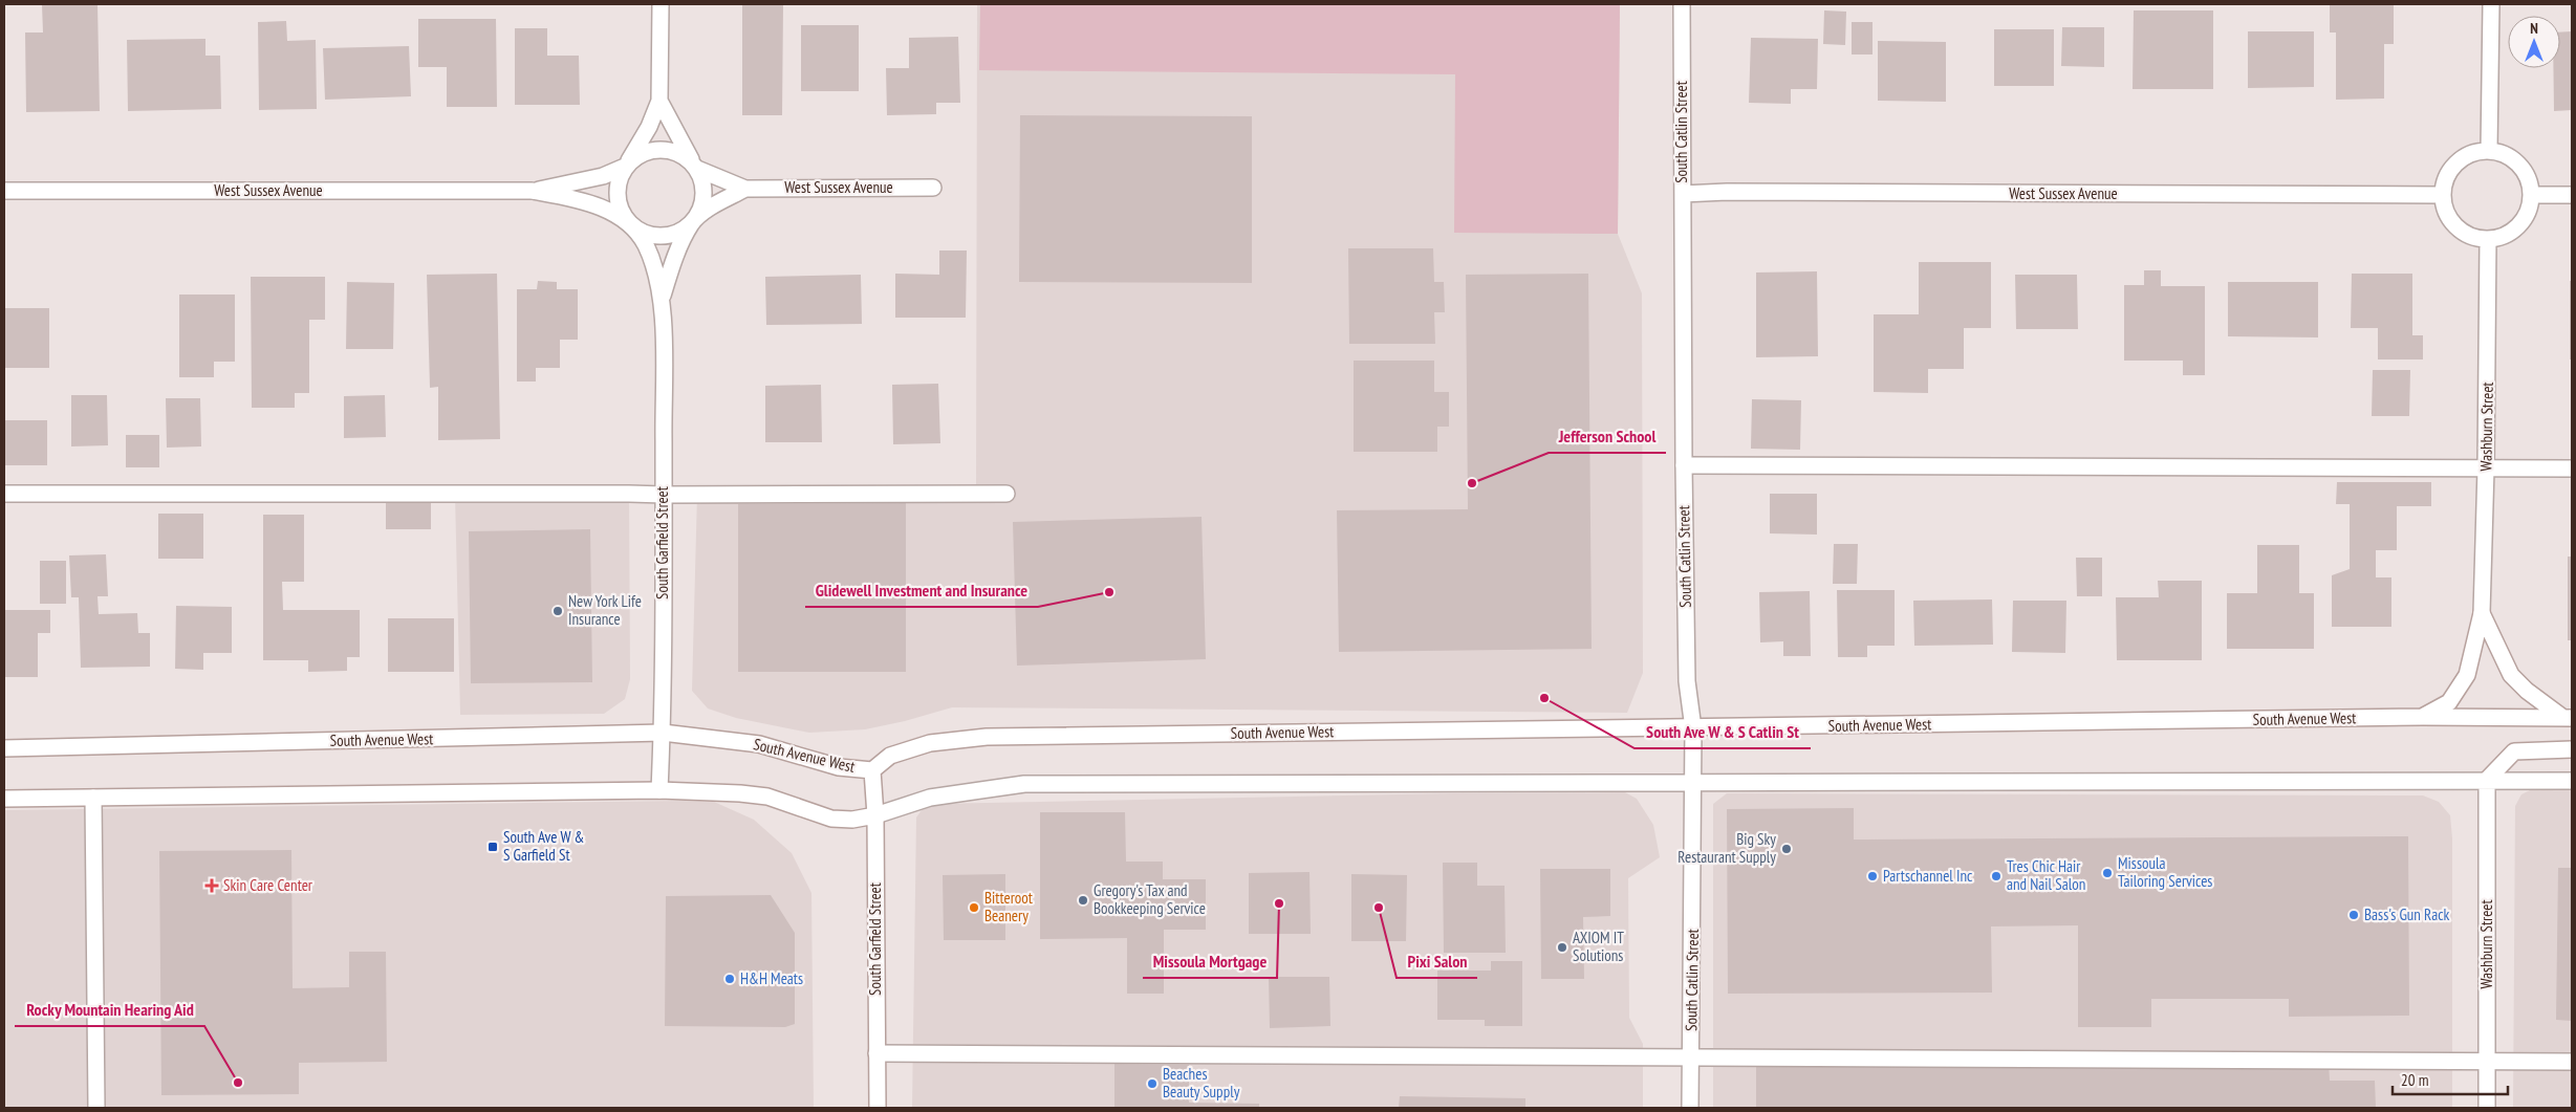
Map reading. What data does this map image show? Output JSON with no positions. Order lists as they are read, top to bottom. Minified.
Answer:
{"streets":{"street":["South Catlin Street","West Sussex Avenue","Washburn Street","South Garfield Street","South Avenue West"]},"crossings":[["South Catlin Street","West Sussex Avenue"],["South Catlin Street","South Avenue West"],["West Sussex Avenue","Washburn Street"],["West Sussex Avenue","South Garfield Street"],["Washburn Street","South Avenue West"],["South Garfield Street","South Avenue West"]],"places":{"other":["Jefferson School","Glidewell Investment and Insurance","New York Life Insurance","South Ave W & S Catlin St","Big Sky Restaurant Supply","Missoula Tailoring Services","Partschannel Inc","Tres Chic Hair and Nail Salon","Gregory's Tax and Bookkeeping Service","Missoula Mortgage","Bitteroot Beanery","Pixi Salon","Bass's Gun Rack","AXIOM IT Solutions","H&H Meats","Rocky Mountain Hearing Aid","Beaches Beauty Supply"],"transit":["South Ave W & S Garfield St"],"health":["Skin Care Center"]},"scale_bar":"20 m","north":"top"}
